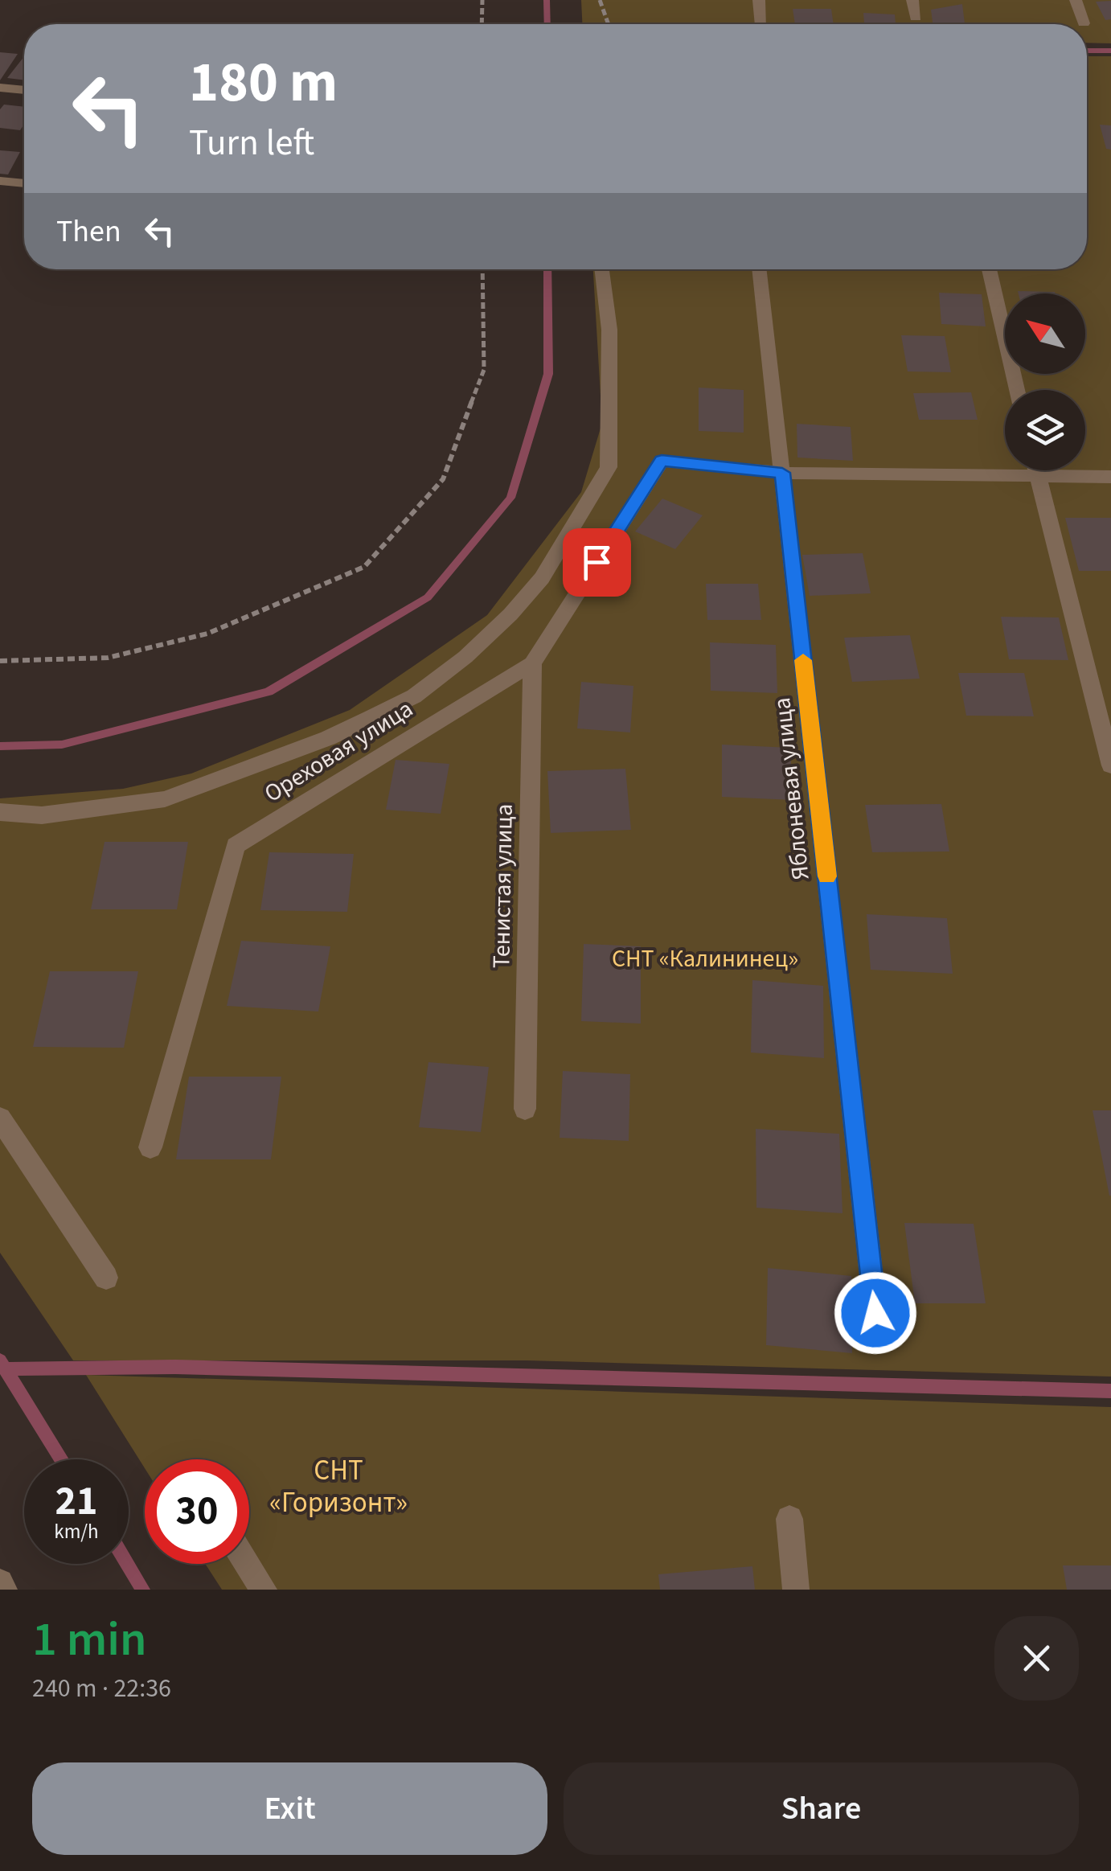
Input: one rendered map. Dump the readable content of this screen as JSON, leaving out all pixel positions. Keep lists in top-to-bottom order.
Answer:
{
  "streets": {
    "street": ["Ореховая улица", "Яблоневая улица", "Тенистая улица"]
  },
  "crossings": [
    ["Ореховая улица", "Яблоневая улица"],
    ["Ореховая улица", "Тенистая улица"]
  ],
  "parks": ["СНТ «Калининец»", "СНТ «Горизонт»"],
  "north": "top left",
  "page": {
    "turn": ["180 m", "Turn left"],
    "then": "Then",
    "speed": "21 km/h",
    "limit": "30",
    "heading": ["1 min", "240 m · 22:36"],
    "buttons": ["Exit", "Share"]
  }
}
